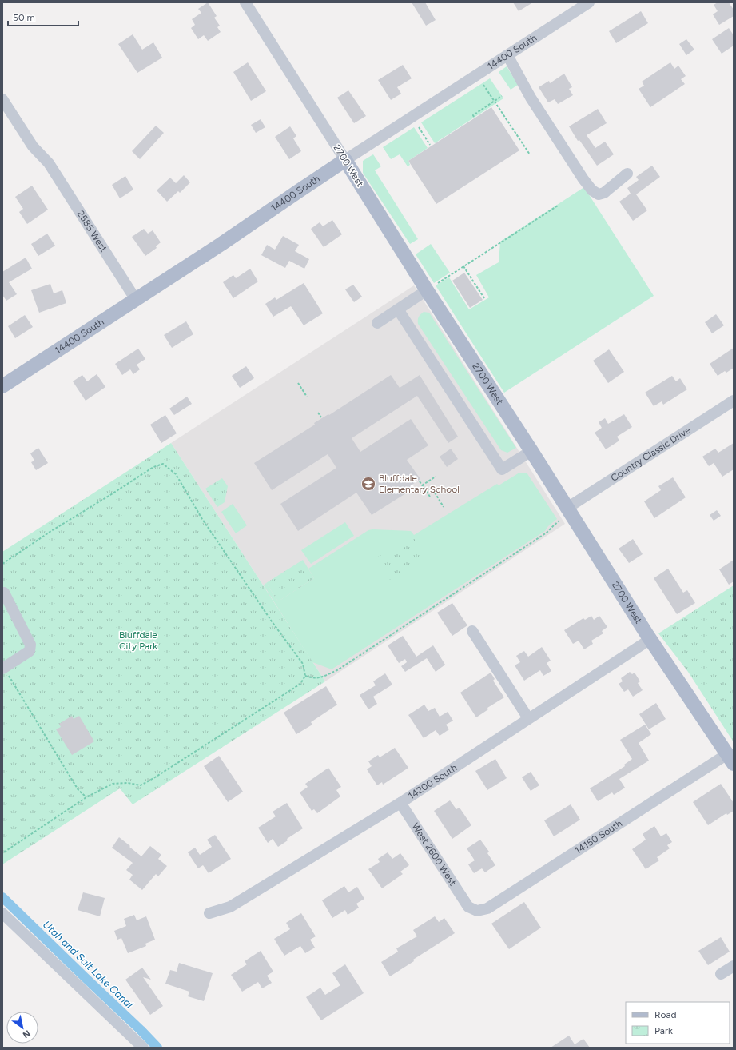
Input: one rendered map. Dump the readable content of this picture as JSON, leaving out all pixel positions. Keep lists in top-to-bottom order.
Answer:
{
  "streets": {
    "main road": ["14400 South", "2700 West"],
    "street": [
      "2585 West",
      "Country Classic Drive",
      "14200 South",
      "14150 South",
      "West 2600 West"
    ]
  },
  "crossings": [
    ["14400 South", "2700 West"],
    ["14400 South", "2585 West"],
    ["2700 West", "Country Classic Drive"],
    ["2700 West", "14200 South"],
    ["2700 West", "14150 South"],
    ["14200 South", "West 2600 West"],
    ["14150 South", "West 2600 West"]
  ],
  "water": ["Utah and Salt Lake Canal"],
  "parks": ["Bluffdale City Park"],
  "places": {
    "school or university": ["Bluffdale Elementary School"]
  },
  "legend": ["Road", "Park"],
  "scale_bar": "50 m",
  "north": "bottom right"
}
